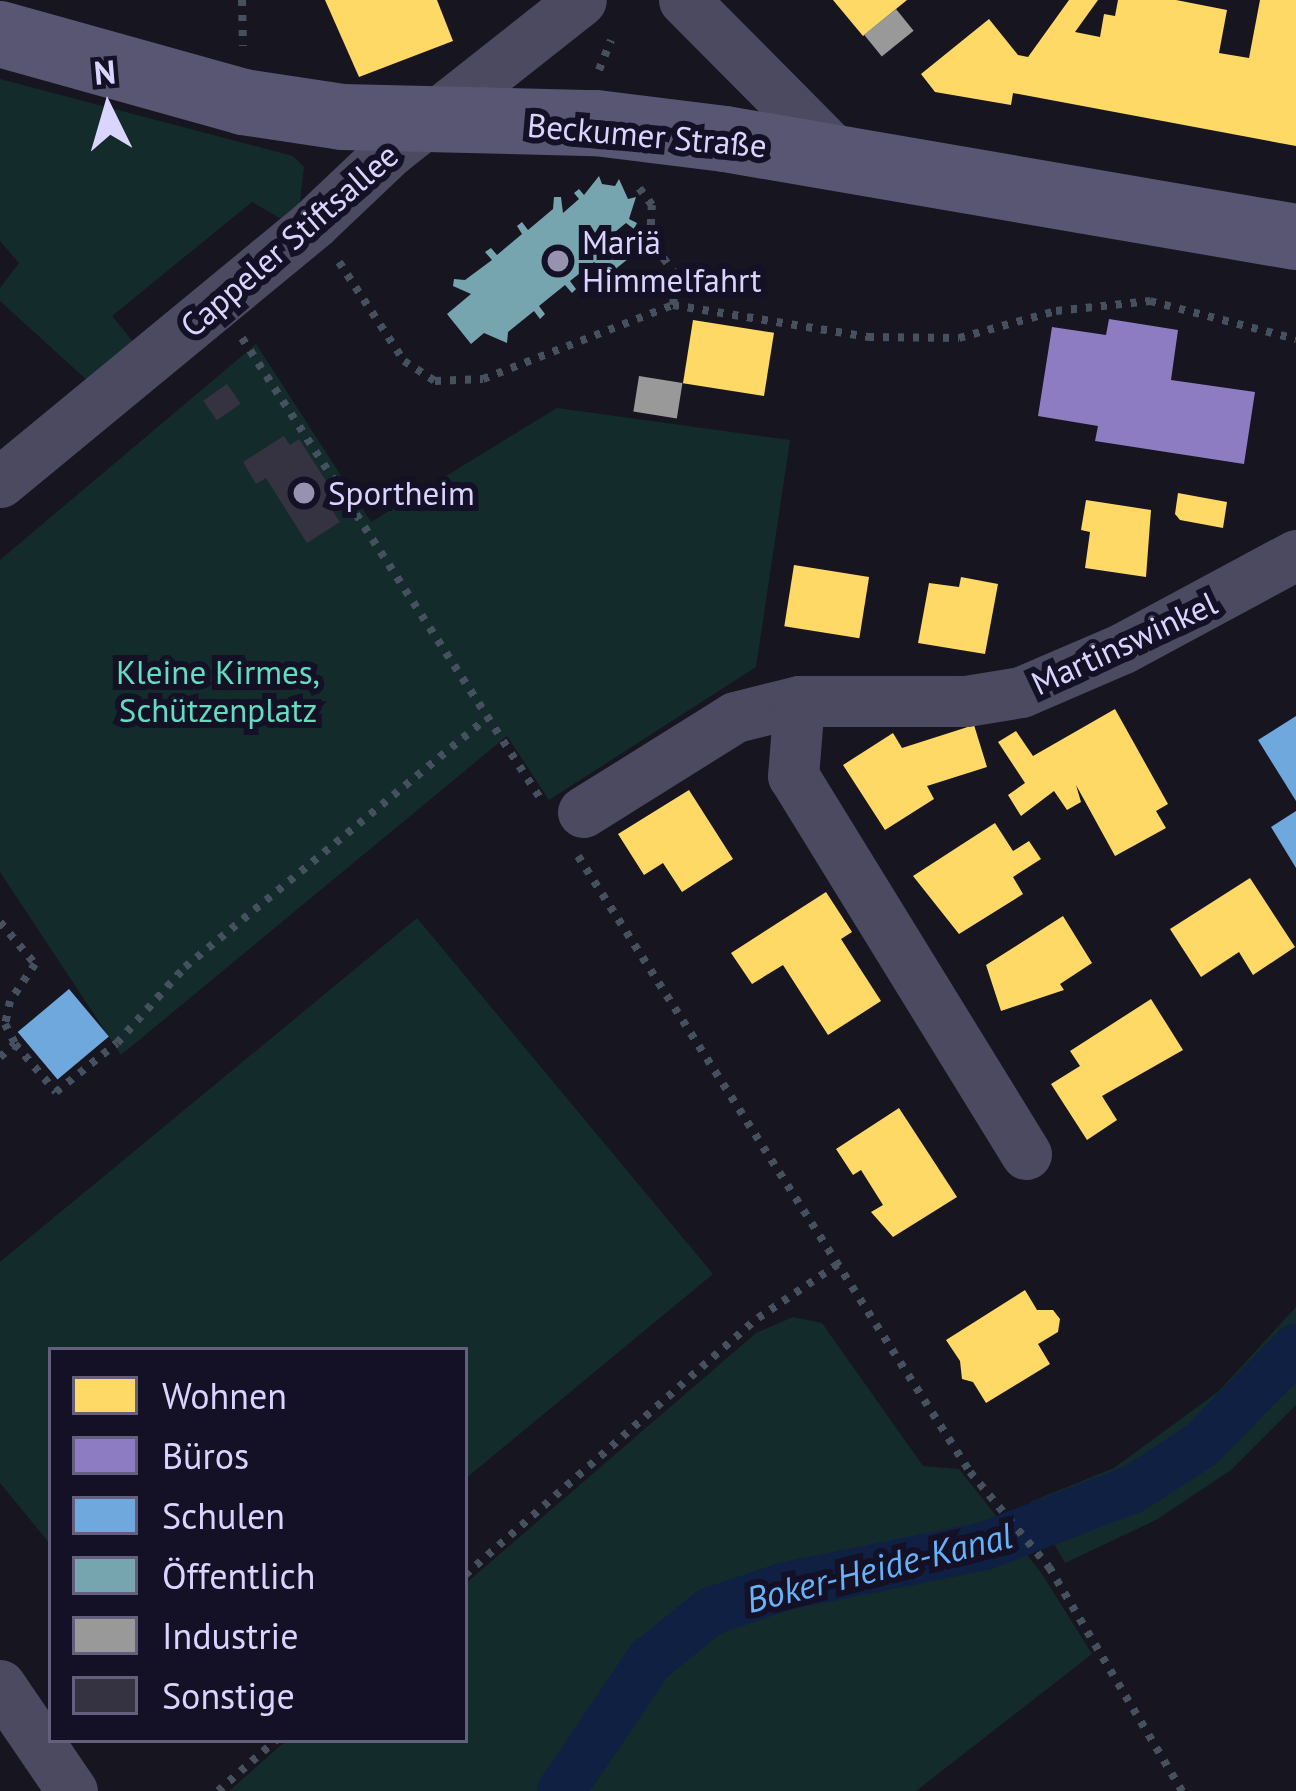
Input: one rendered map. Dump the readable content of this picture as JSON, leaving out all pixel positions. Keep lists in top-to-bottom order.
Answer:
{
  "streets": {
    "main road": ["Beckumer Straße"],
    "street": ["Cappeler Stiftsallee", "Martinswinkel"]
  },
  "crossings": [
    ["Beckumer Straße", "Cappeler Stiftsallee"]
  ],
  "water": ["Boker-Heide-Kanal"],
  "parks": ["Kleine Kirmes, Schützenplatz"],
  "places": ["Mariä Himmelfahrt", "Sportheim"],
  "legend": [
    "Wohnen",
    "Büros",
    "Schulen",
    "Öffentlich",
    "Industrie",
    "Sonstige"
  ],
  "north": "top"
}
